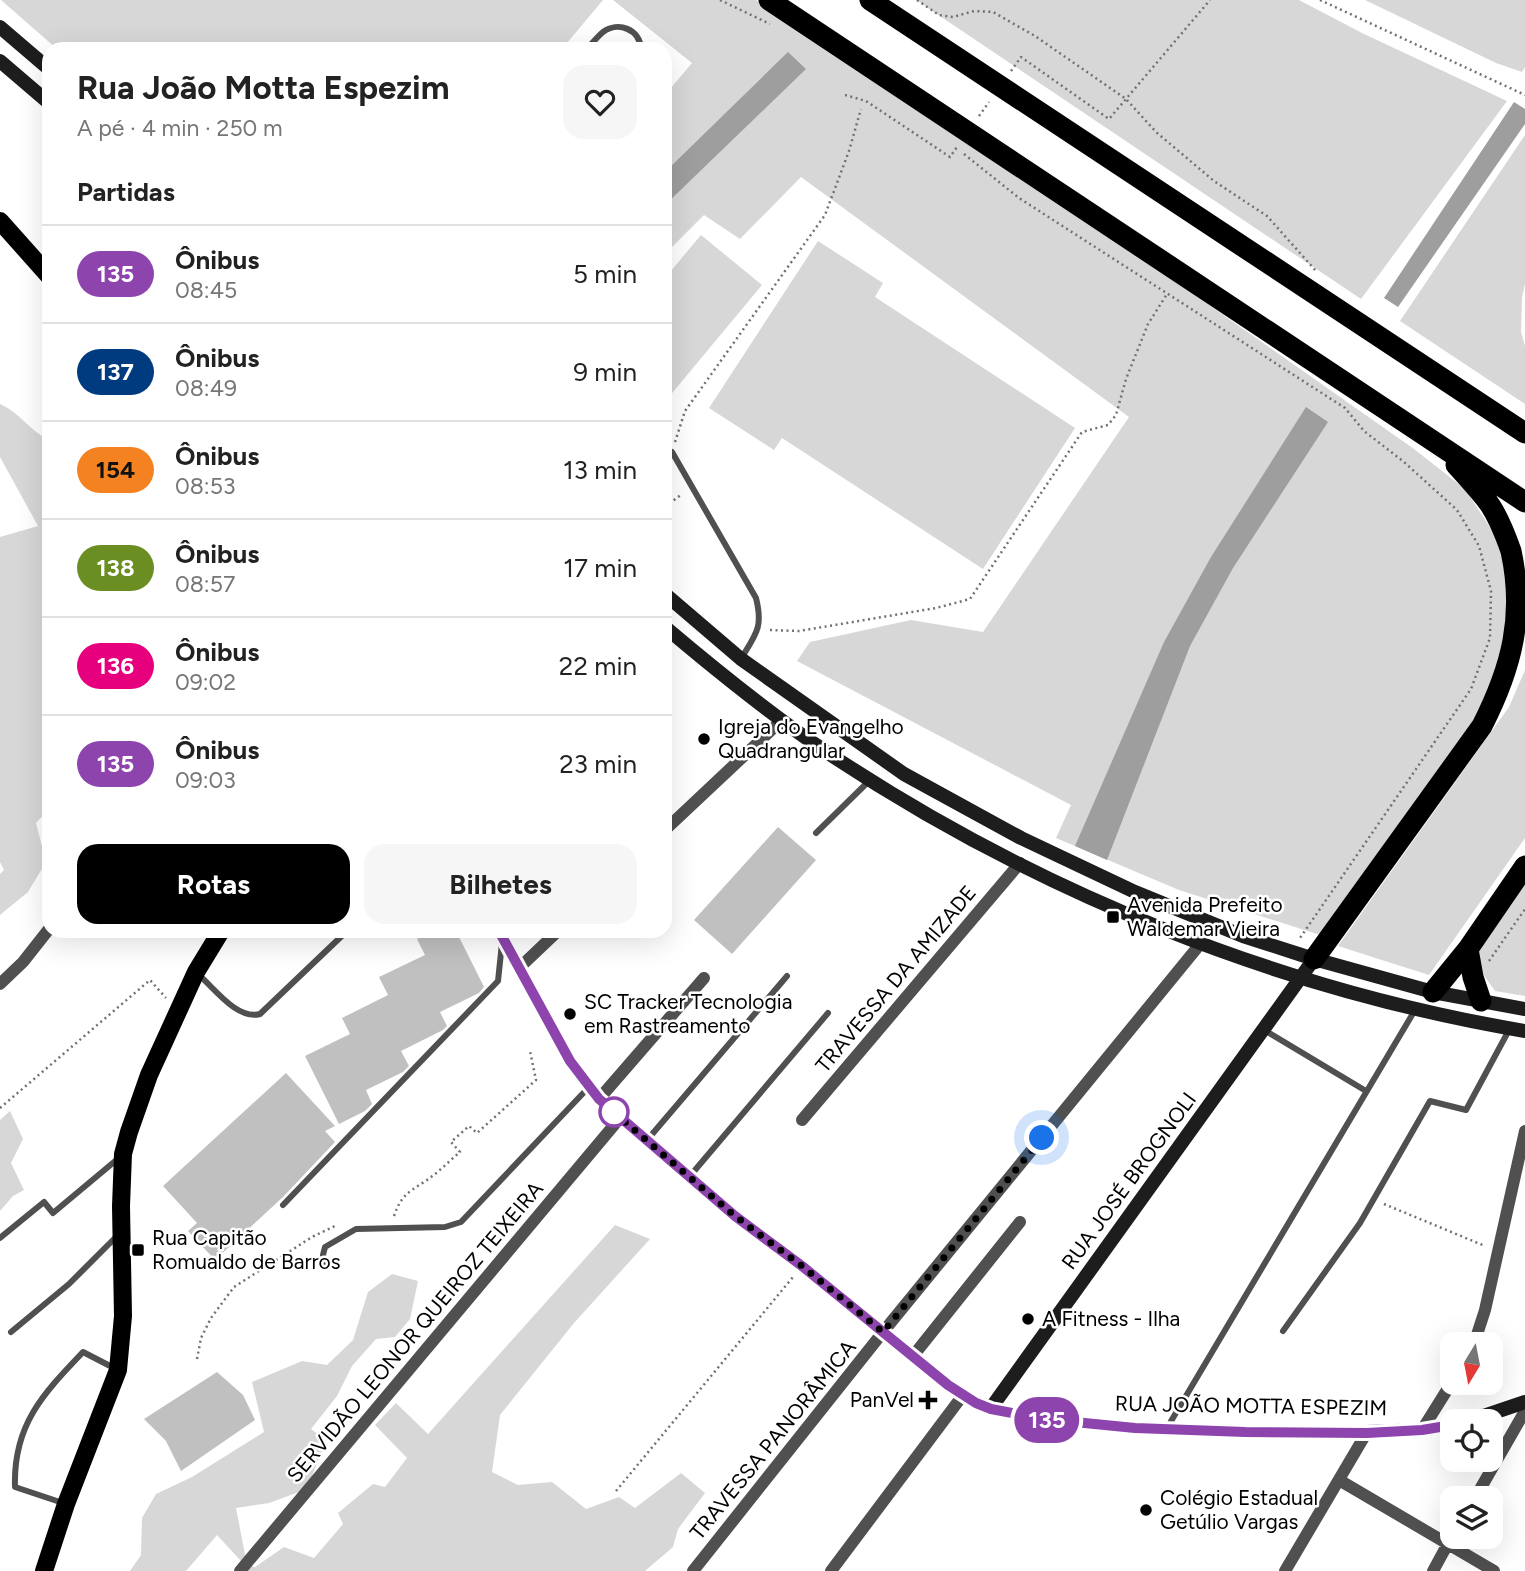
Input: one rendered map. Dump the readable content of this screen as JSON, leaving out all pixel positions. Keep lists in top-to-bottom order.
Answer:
{
  "streets": {
    "main road": ["RUA JOSÉ BROGNOLI", "RUA JOÃO MOTTA ESPEZIM"],
    "street": ["TRAVESSA DA AMIZADE", "SERVIDÃO LEONOR QUEIROZ TEIXEIRA", "TRAVESSA PANORÂMICA"]
  },
  "crossings": [
    ["RUA JOSÉ BROGNOLI", "RUA JOÃO MOTTA ESPEZIM"],
    ["SERVIDÃO LEONOR QUEIROZ TEIXEIRA", "RUA JOÃO MOTTA ESPEZIM"],
    ["RUA JOÃO MOTTA ESPEZIM", "TRAVESSA PANORÂMICA"]
  ],
  "places": {
    "other": [
      "Igreja do Evangelho Quadrangular",
      "SC Tracker Tecnologia em Rastreamento",
      "A Fitness - Ilha",
      "Colégio Estadual Getúlio Vargas"
    ],
    "transit": ["Avenida Prefeito Waldemar Vieira", "Rua Capitão Romualdo de Barros"],
    "health": ["PanVel"]
  },
  "lines": ["bus line 135"],
  "north": "bottom",
  "page": {
    "on_map": "135",
    "heading": [
      ["Rua João Motta Espezim", "A pé · 4 min · 250 m"],
      "Partidas"
    ],
    "list": [
      {
        "mark": "135",
        "name": "Ônibus",
        "note": "08:45",
        "value": "5 min"
      },
      {
        "mark": "137",
        "name": "Ônibus",
        "note": "08:49",
        "value": "9 min"
      },
      {
        "mark": "154",
        "name": "Ônibus",
        "note": "08:53",
        "value": "13 min"
      },
      {
        "mark": "138",
        "name": "Ônibus",
        "note": "08:57",
        "value": "17 min"
      },
      {
        "mark": "136",
        "name": "Ônibus",
        "note": "09:02",
        "value": "22 min"
      },
      {
        "mark": "135",
        "name": "Ônibus",
        "note": "09:03",
        "value": "23 min"
      }
    ],
    "buttons": ["Rotas", "Bilhetes"]
  }
}
